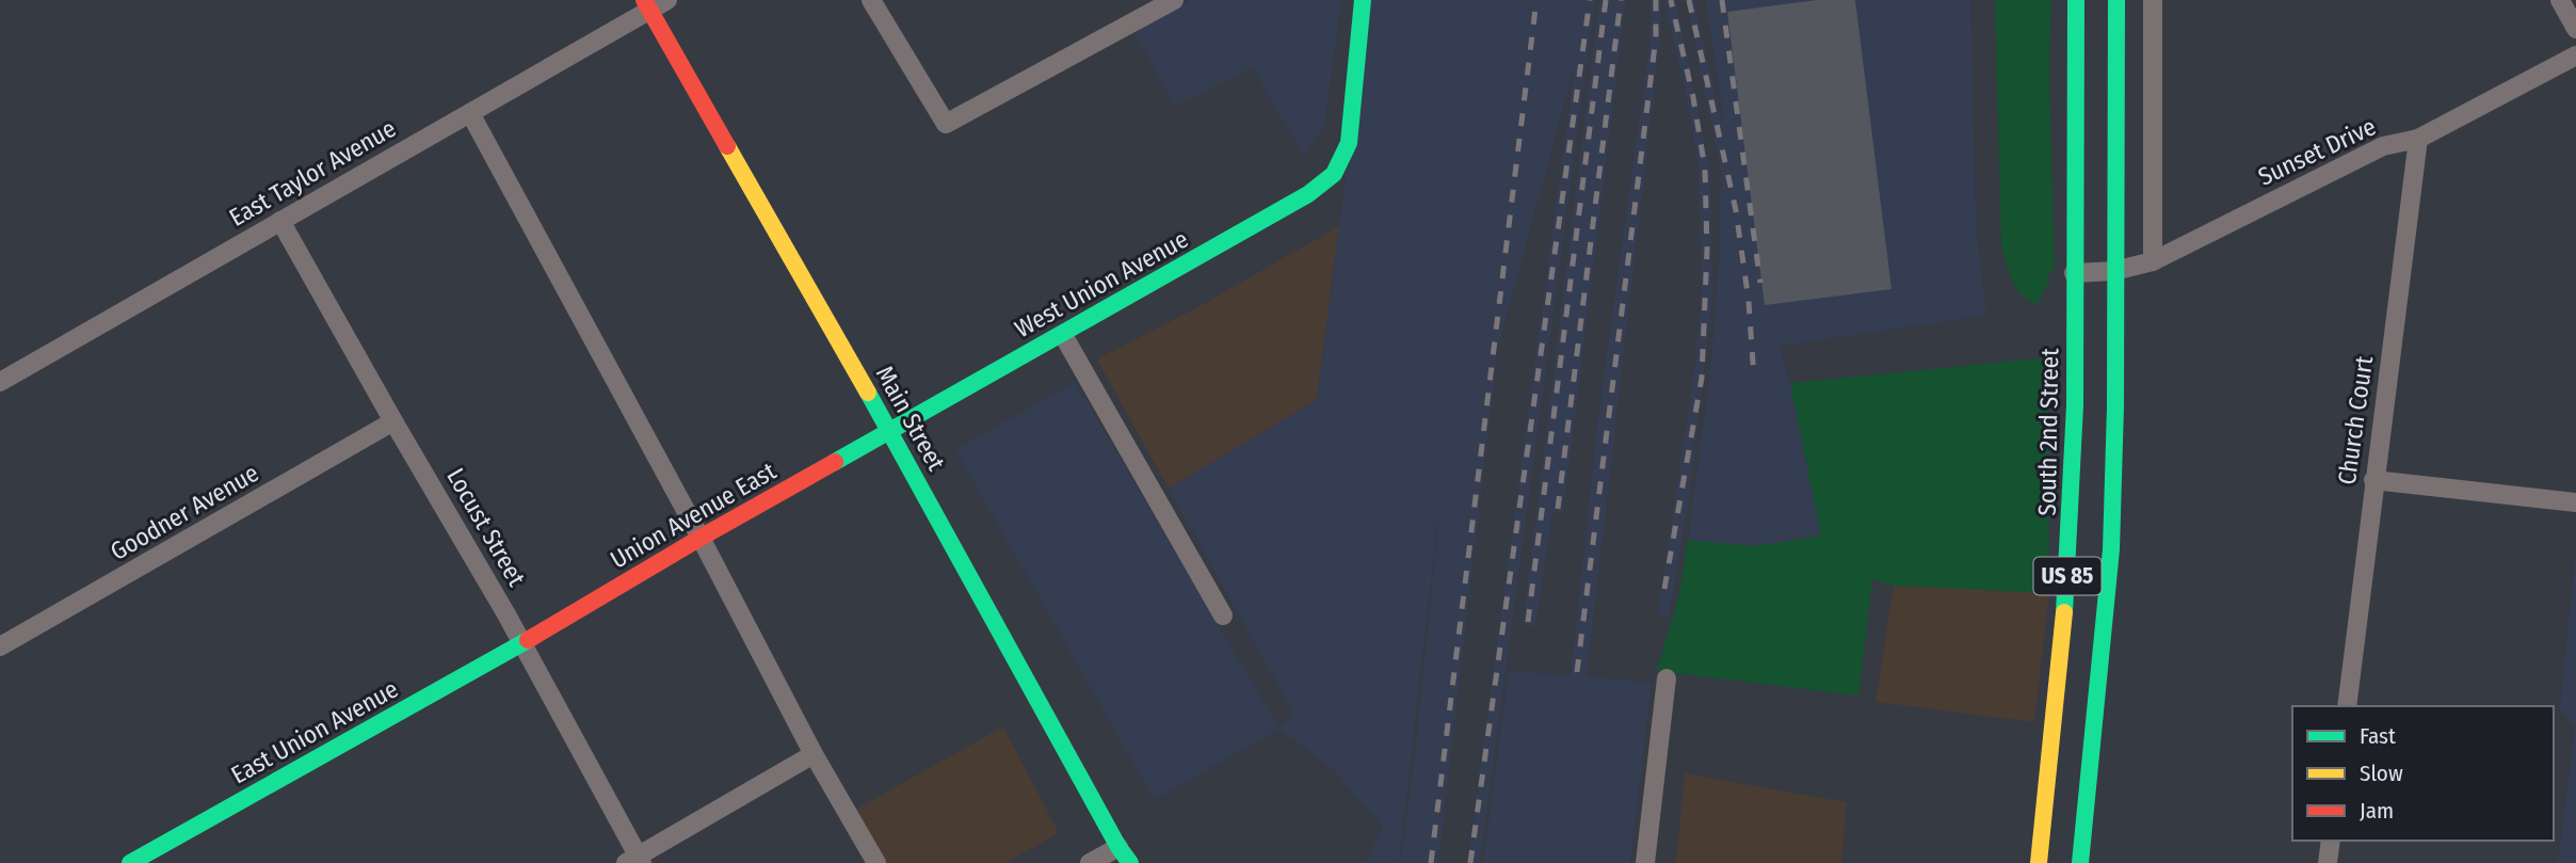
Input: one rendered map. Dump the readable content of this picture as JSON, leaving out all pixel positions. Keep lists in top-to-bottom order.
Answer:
{
  "streets": {
    "main road": [
      "West Union Avenue",
      "Main Street",
      "South 2nd Street",
      "Union Avenue East",
      "US 85",
      "East Union Avenue"
    ],
    "street": [
      "Sunset Drive",
      "East Taylor Avenue",
      "Church Court",
      "Goodner Avenue",
      "Locust Street"
    ]
  },
  "crossings": [
    ["Sunset Drive", "Church Court"],
    ["Sunset Drive", "South 2nd Street"],
    ["Sunset Drive", "US 85"],
    ["East Taylor Avenue", "Main Street"],
    ["East Taylor Avenue", "Locust Street"],
    ["West Union Avenue", "Main Street"],
    ["West Union Avenue", "Union Avenue East"],
    ["Main Street", "Union Avenue East"],
    ["Goodner Avenue", "Locust Street"],
    ["Union Avenue East", "Locust Street"],
    ["Union Avenue East", "East Union Avenue"],
    ["Locust Street", "East Union Avenue"]
  ],
  "legend": ["Fast", "Slow", "Jam"]
}
